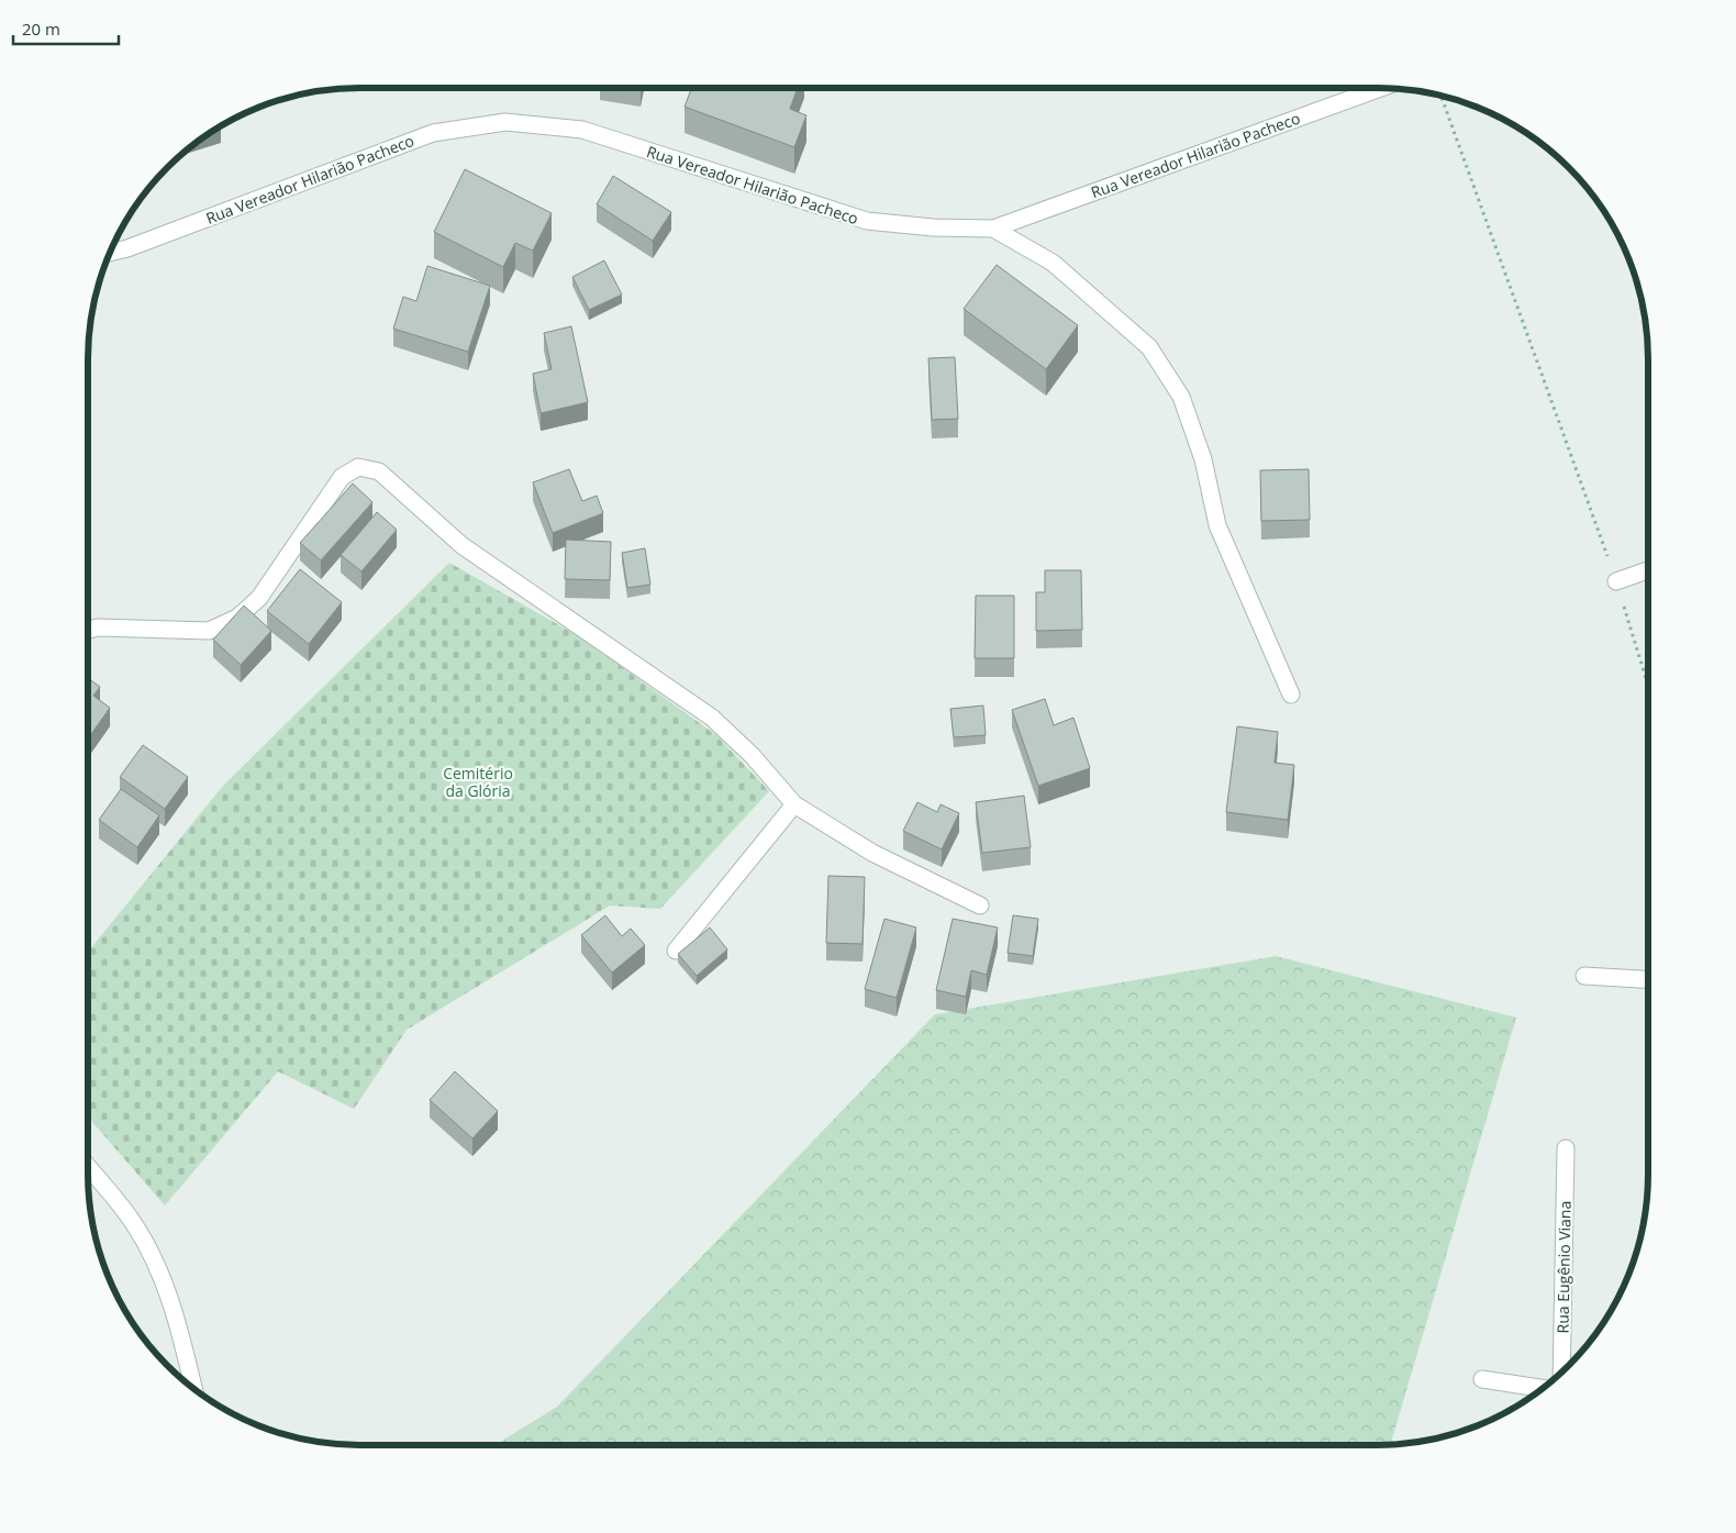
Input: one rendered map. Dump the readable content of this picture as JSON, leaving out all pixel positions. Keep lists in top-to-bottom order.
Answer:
{
  "streets": {
    "street": ["Rua Vereador Hilarião Pacheco", "Rua Eugênio Viana"]
  },
  "parks": ["Cemitério da Glória"],
  "scale_bar": "20 m"
}
